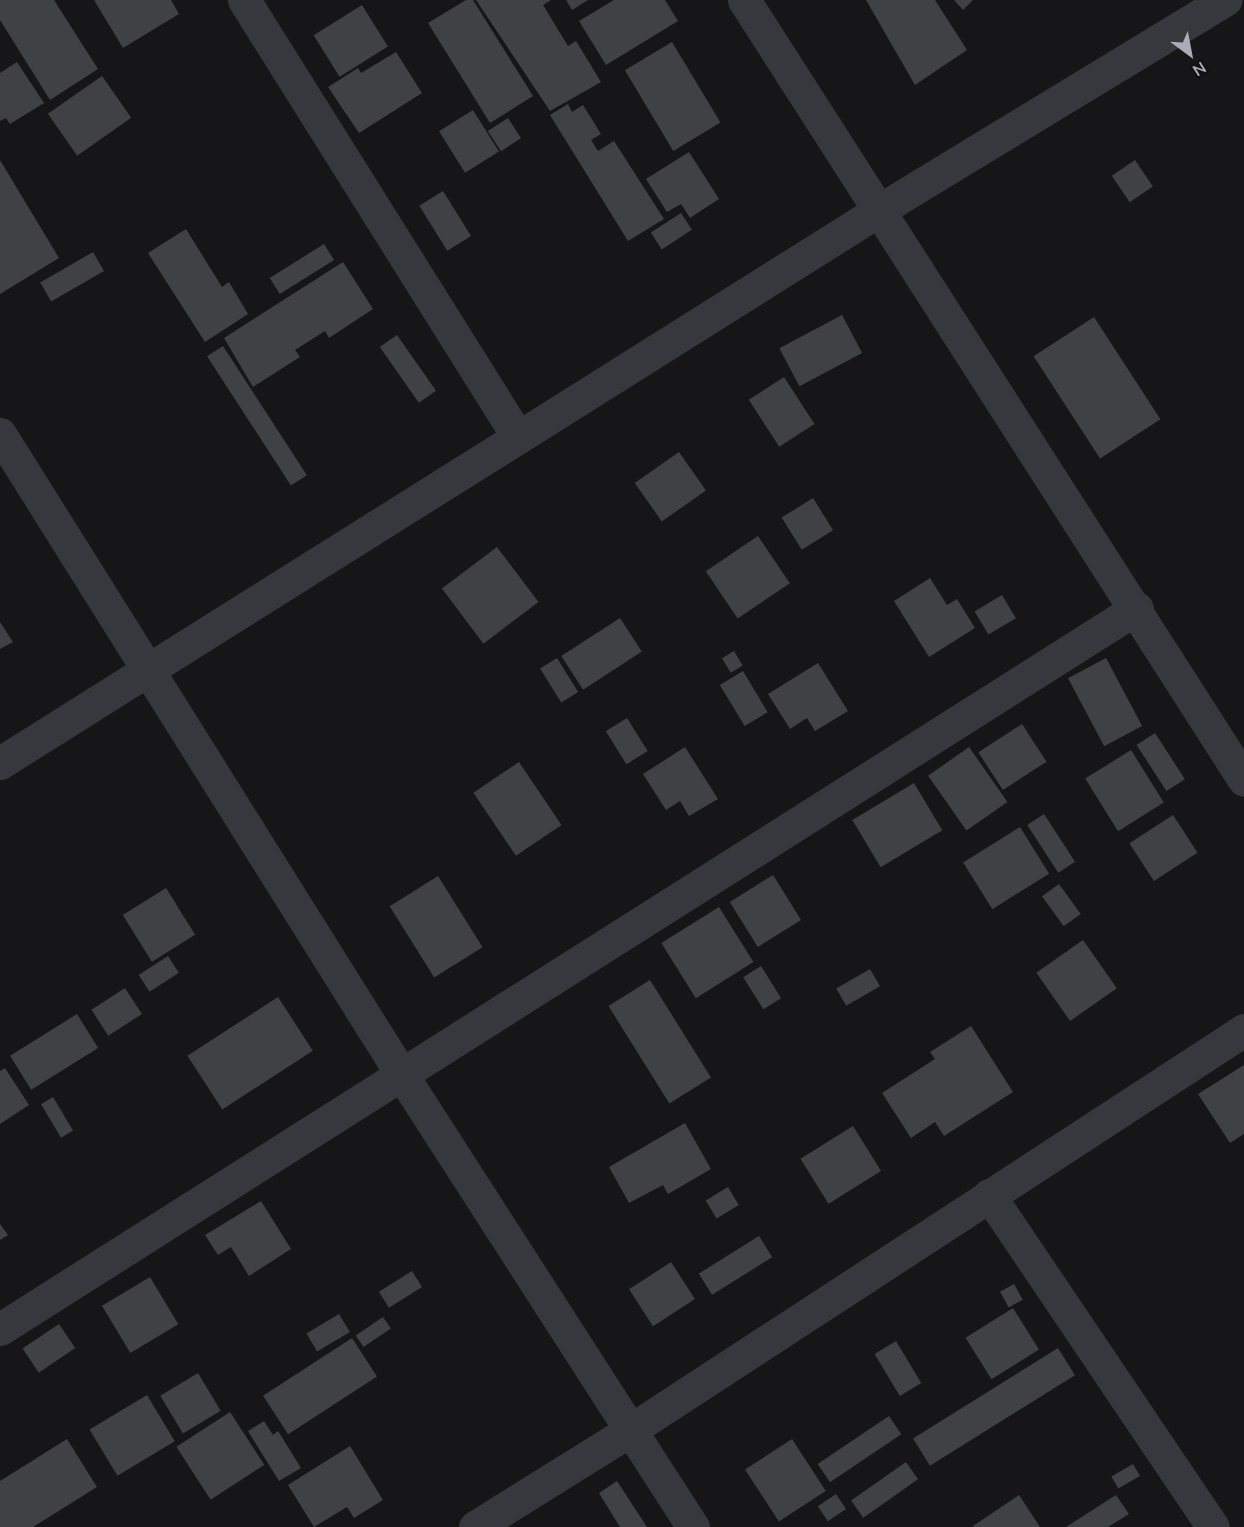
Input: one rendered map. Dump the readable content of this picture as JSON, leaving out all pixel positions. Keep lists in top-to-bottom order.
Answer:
{
  "north": "bottom right"
}
